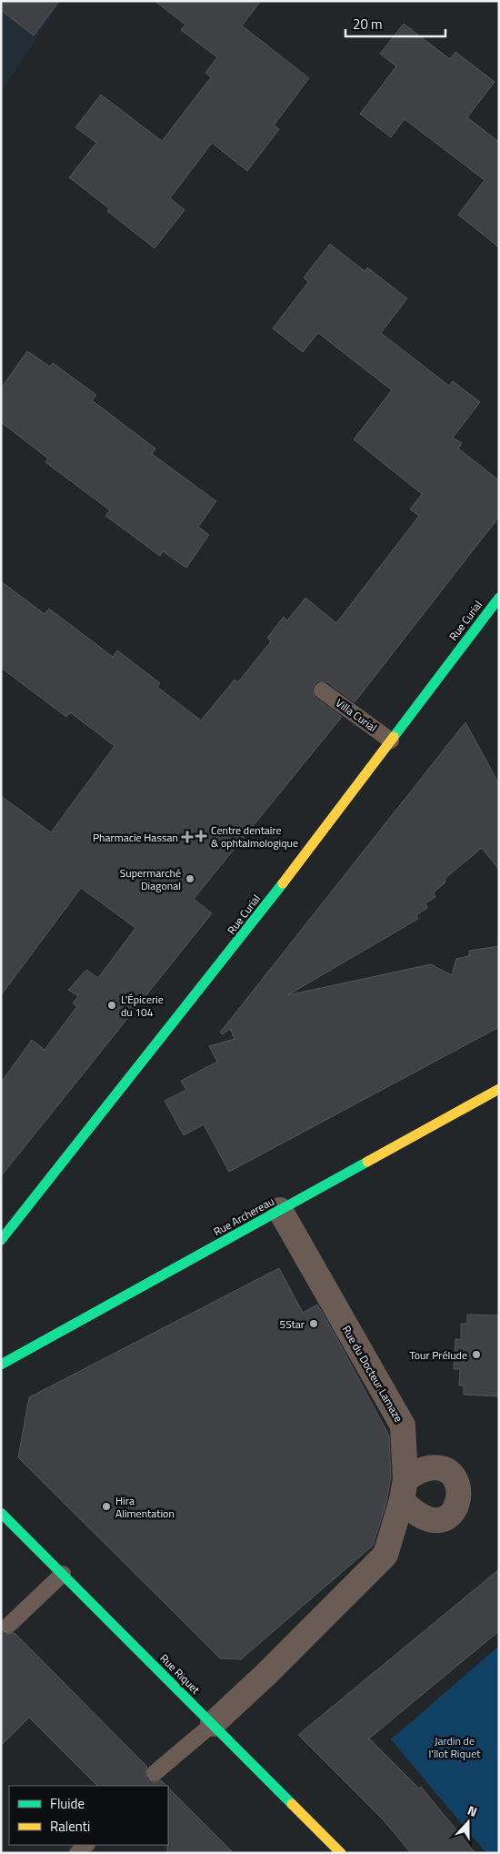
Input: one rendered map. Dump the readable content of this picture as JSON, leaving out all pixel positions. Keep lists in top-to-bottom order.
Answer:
{
  "streets": {
    "street": [
      "Rue Curial",
      "Rue Archereau",
      "Rue du Docteur Lamaze",
      "Rue Riquet"
    ],
    "lane": ["Villa Curial"]
  },
  "crossings": [
    ["Rue Curial", "Villa Curial"],
    ["Rue Archereau", "Rue du Docteur Lamaze"],
    ["Rue du Docteur Lamaze", "Rue Riquet"]
  ],
  "parks": ["Jardin de l'îlot Riquet"],
  "places": {
    "health": ["Centre dentaire & ophtalmologique", "Pharmacie Hassan"],
    "other": [
      "Supermarché Diagonal",
      "L'Épicerie du 104",
      "5Star",
      "Tour Prélude",
      "Hira Alimentation"
    ]
  },
  "legend": ["Fluide", "Ralenti"],
  "scale_bar": "20 m",
  "north": "top"
}
